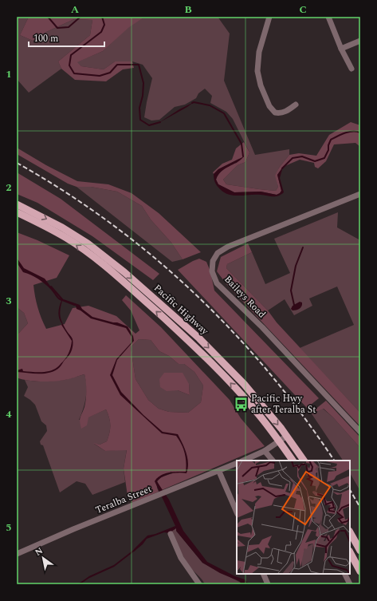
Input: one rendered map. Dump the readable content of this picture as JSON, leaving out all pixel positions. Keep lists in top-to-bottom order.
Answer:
{
  "streets": {
    "main road": ["Pacific Highway"],
    "street": ["Baileys Road", "Teralba Street"]
  },
  "places": {
    "bus stop": ["Pacific Hwy after Teralba St"]
  },
  "scale_bar": "100 m",
  "north": "top left",
  "grid": {
    "columns": ["A", "B", "C"],
    "rows": [
      "1",
      "2",
      "3",
      "4",
      "5"
    ]
  }
}
